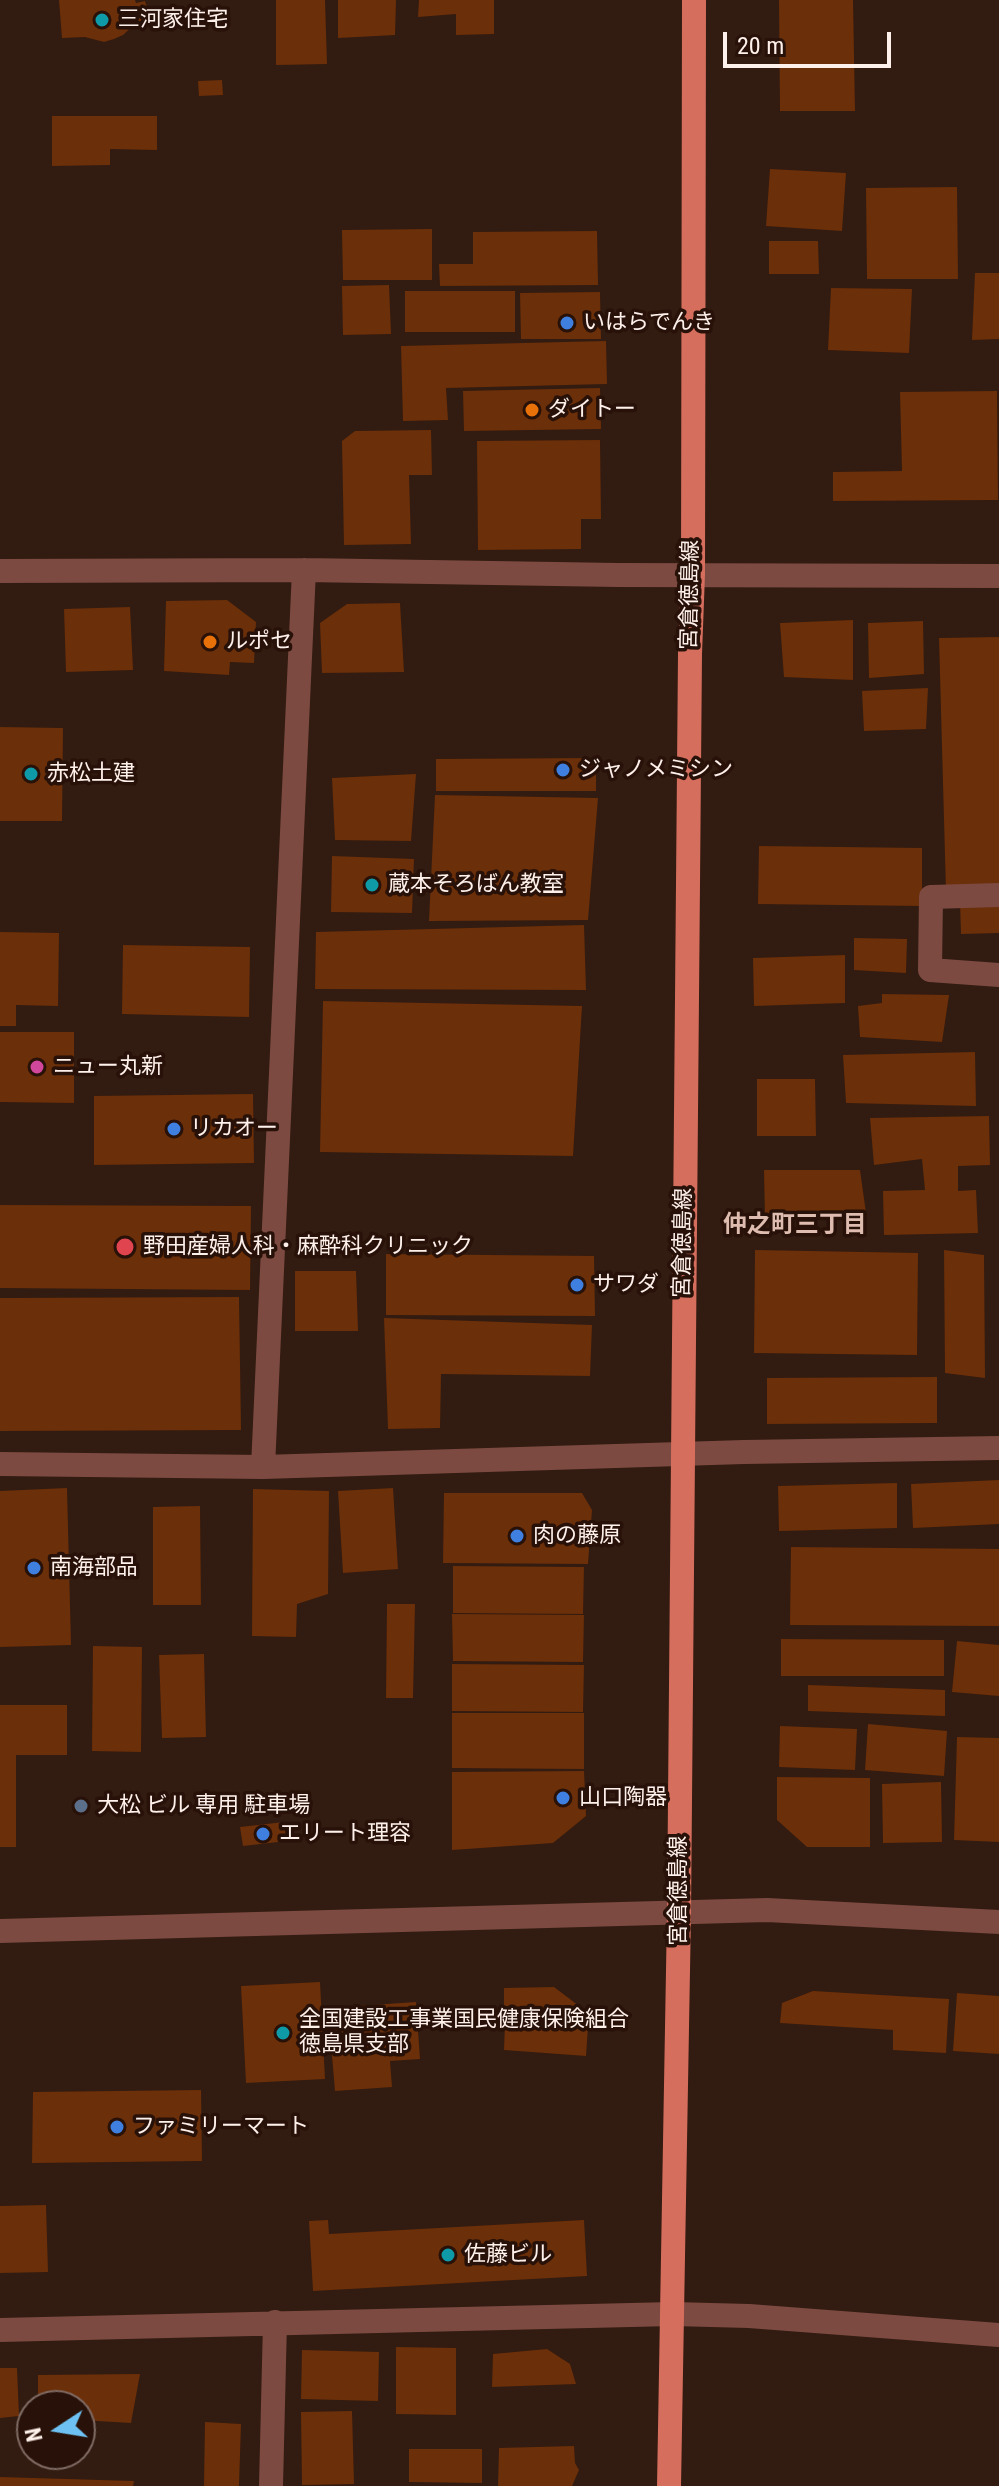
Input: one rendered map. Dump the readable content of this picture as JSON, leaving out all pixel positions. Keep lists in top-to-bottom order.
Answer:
{
  "streets": {
    "main road": ["宮倉徳島線"]
  },
  "districts": ["仲之町三丁目"],
  "places": [
    "三河家住宅",
    "いはらでんき",
    "ダイトー",
    "ルポセ",
    "ジャノメミシン",
    "赤松土建",
    "蔵本そろばん教室",
    "ニュー丸新",
    "リカオー",
    "野田産婦人科・麻酔科クリニック",
    "サワダ",
    "肉の藤原",
    "南海部品",
    "山口陶器",
    "大松 ビル 専用 駐車場",
    "エリート理容",
    "全国建設工事業国民健康保険組合 徳島県支部",
    "ファミリーマート",
    "佐藤ビル"
  ],
  "scale_bar": "20 m",
  "north": "left"
}
